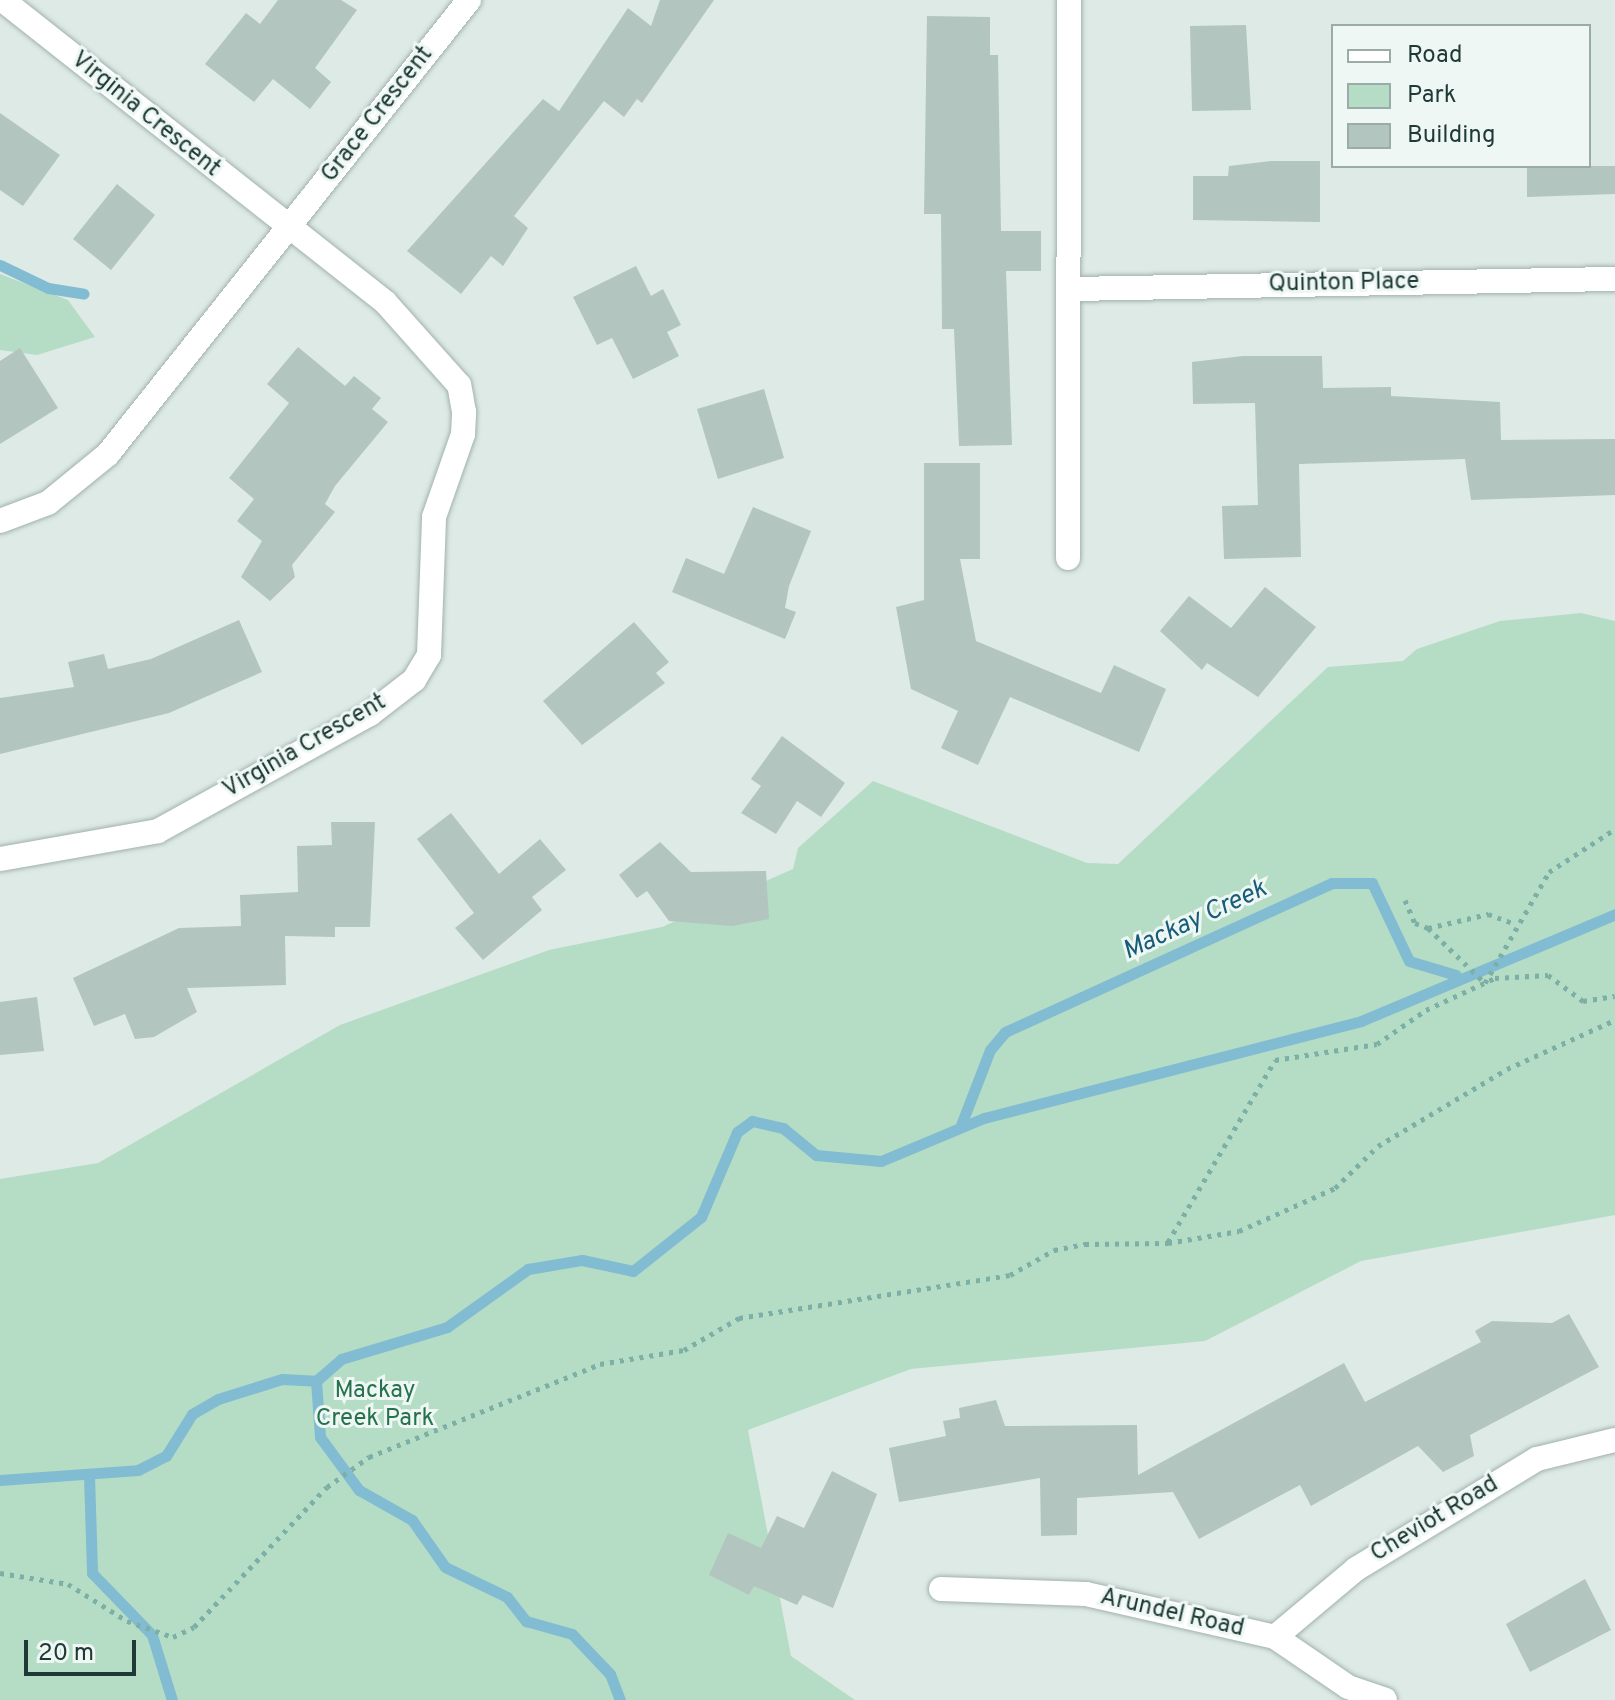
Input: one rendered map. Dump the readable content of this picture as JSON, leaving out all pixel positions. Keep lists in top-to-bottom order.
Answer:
{
  "streets": {
    "street": [
      "Virginia Crescent",
      "Grace Crescent",
      "Quinton Place",
      "Cheviot Road",
      "Arundel Road"
    ]
  },
  "crossings": [
    ["Virginia Crescent", "Grace Crescent"],
    ["Cheviot Road", "Arundel Road"]
  ],
  "water": ["Mackay Creek"],
  "parks": ["Mackay Creek Park"],
  "legend": ["Road", "Park", "Building"],
  "scale_bar": "20 m"
}
